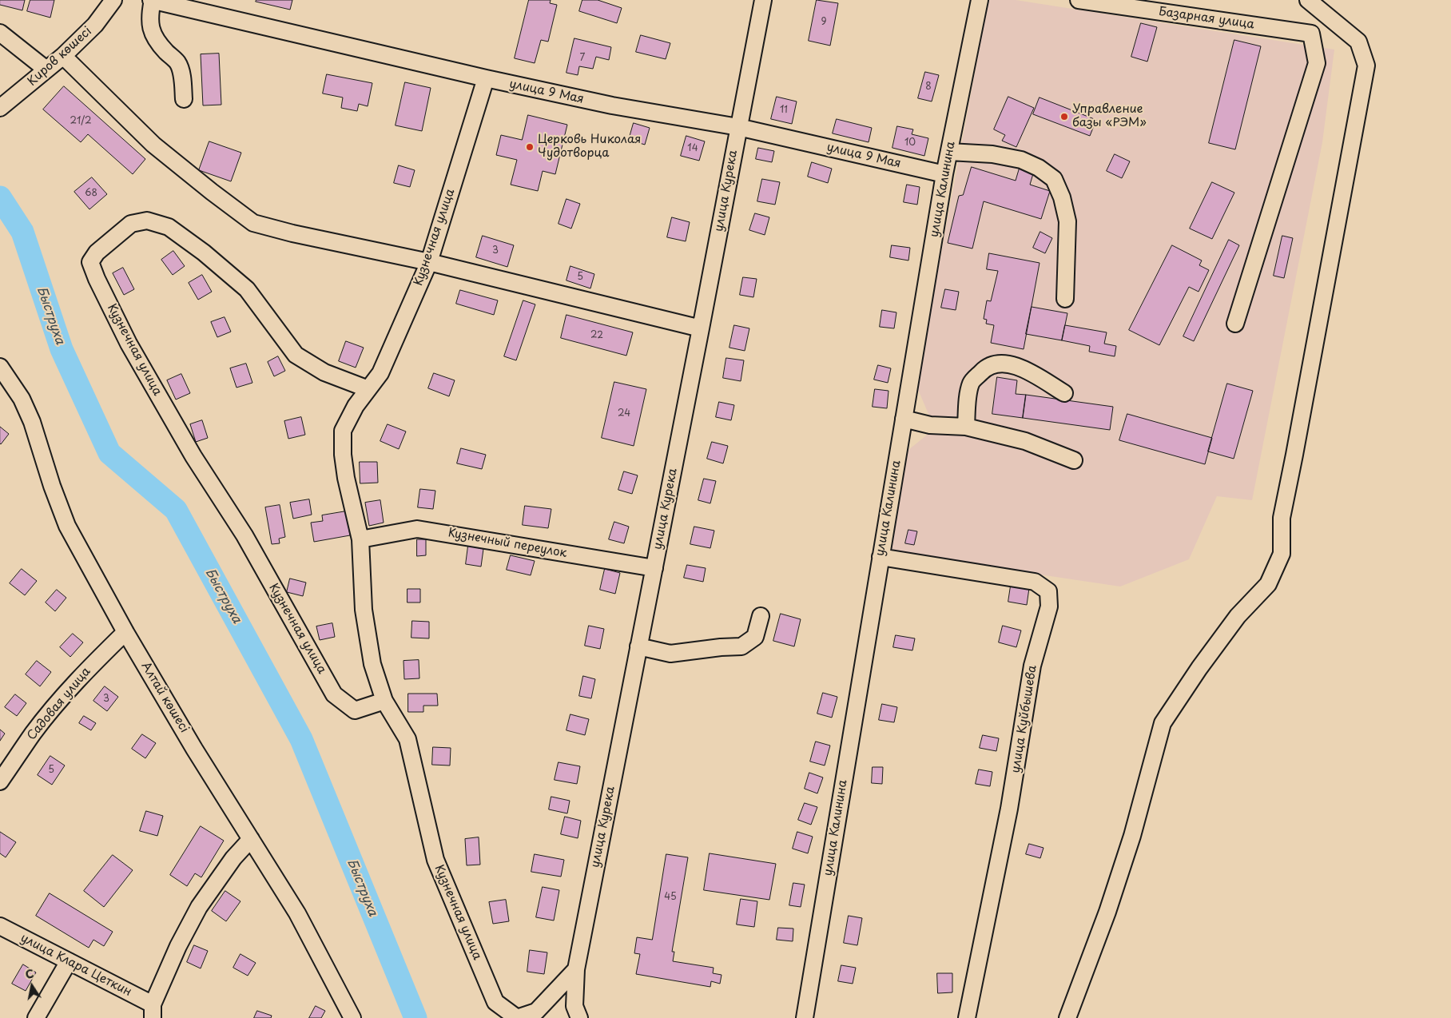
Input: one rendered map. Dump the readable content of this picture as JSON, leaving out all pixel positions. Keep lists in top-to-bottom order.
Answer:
{
  "streets": {
    "street": [
      "Базарная улица",
      "Киров көшесі",
      "улица 9 Мая",
      "улица Калинина",
      "улица Курека",
      "Кузнечная улица",
      "Кузнечный переулок",
      "Алтай көшесі",
      "Садовая улица",
      "улица Куйбышева",
      "улица Клара Цеткин"
    ]
  },
  "crossings": [
    ["улица 9 Мая", "улица Калинина"],
    ["улица 9 Мая", "улица Курека"],
    ["улица 9 Мая", "Кузнечная улица"],
    ["улица Калинина", "улица Куйбышева"],
    ["улица Курека", "Кузнечная улица"],
    ["улица Курека", "Кузнечный переулок"],
    ["Кузнечная улица", "Кузнечный переулок"],
    ["Алтай көшесі", "Садовая улица"]
  ],
  "water": ["Быструха"],
  "places": ["Управление базы «РЭМ»", "Церковь Николая Чудотворца"],
  "house_numbers": [
    "9",
    "7",
    "8",
    "11",
    "21/2",
    "10",
    "14",
    "68",
    "3",
    "5",
    "22",
    "24",
    "3",
    "5",
    "45"
  ],
  "north": "top"
}
